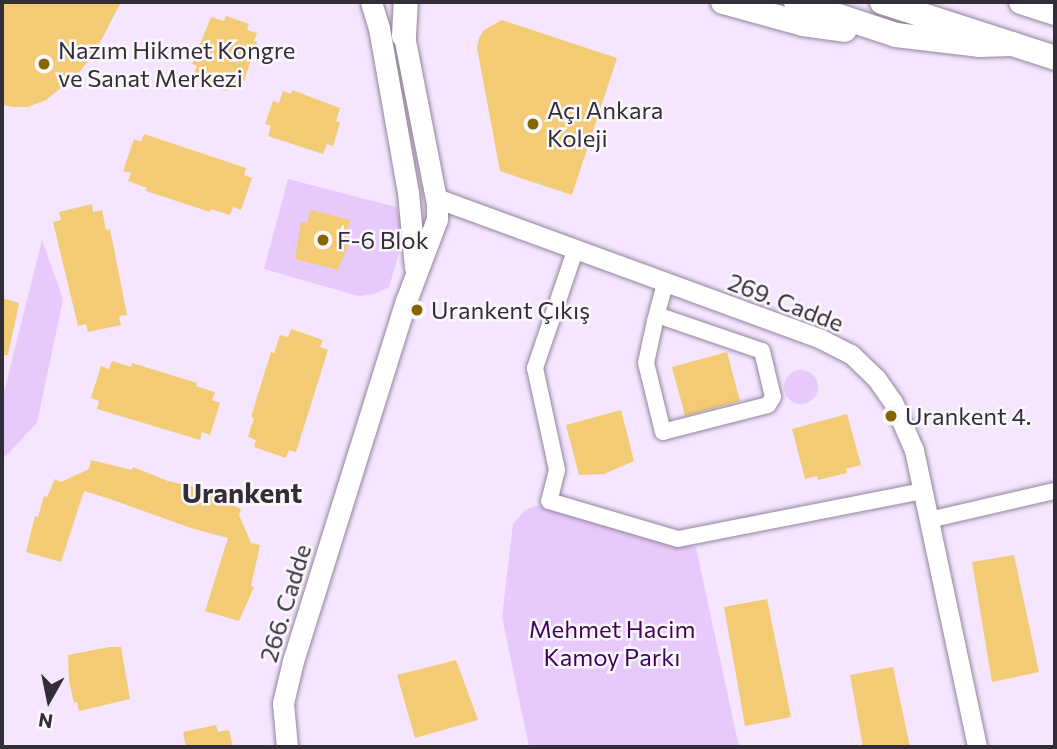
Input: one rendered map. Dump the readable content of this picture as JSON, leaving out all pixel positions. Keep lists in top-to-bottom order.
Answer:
{
  "streets": {
    "main road": ["266. Cadde"],
    "street": ["269. Cadde"]
  },
  "crossings": [
    ["269. Cadde", "266. Cadde"]
  ],
  "districts": ["Urankent"],
  "parks": ["Mehmet Hacim Kamoy Parkı"],
  "places": [
    "Nazım Hikmet Kongre ve Sanat Merkezi",
    "Açı Ankara Koleji",
    "F-6 Blok",
    "Urankent Çıkış",
    "Urankent 4."
  ],
  "north": "bottom"
}
